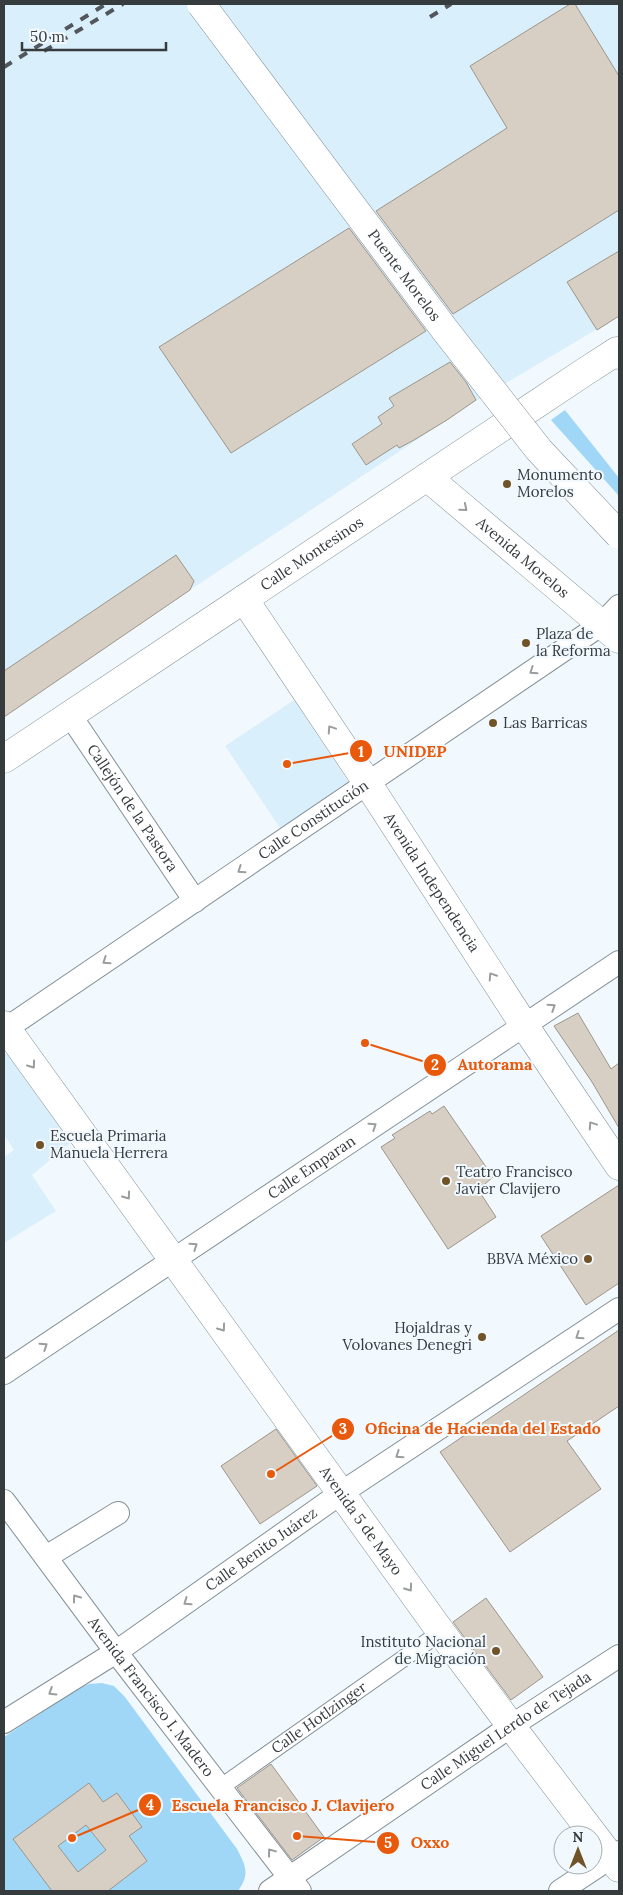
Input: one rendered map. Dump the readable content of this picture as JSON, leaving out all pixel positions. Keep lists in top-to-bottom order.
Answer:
{
  "streets": {
    "street": [
      "Puente Morelos",
      "Calle Montesinos",
      "Avenida Morelos",
      "Callejón de la Pastora",
      "Calle Constitución",
      "Avenida Independencia",
      "Calle Emparan",
      "Avenida 5 de Mayo",
      "Calle Benito Juárez",
      "Avenida Francisco I. Madero",
      "Calle Hotlzinger",
      "Calle Miguel Lerdo de Tejada"
    ]
  },
  "crossings": [
    ["Calle Montesinos", "Avenida Morelos"],
    ["Calle Montesinos", "Callejón de la Pastora"],
    ["Calle Montesinos", "Avenida Independencia"],
    ["Avenida Morelos", "Calle Constitución"],
    ["Callejón de la Pastora", "Calle Constitución"],
    ["Calle Constitución", "Avenida Independencia"],
    ["Calle Constitución", "Avenida 5 de Mayo"],
    ["Avenida Independencia", "Calle Emparan"],
    ["Calle Emparan", "Avenida 5 de Mayo"],
    ["Avenida 5 de Mayo", "Calle Benito Juárez"],
    ["Avenida 5 de Mayo", "Calle Hotlzinger"],
    ["Avenida 5 de Mayo", "Calle Miguel Lerdo de Tejada"],
    ["Calle Benito Juárez", "Avenida Francisco I. Madero"],
    ["Avenida Francisco I. Madero", "Calle Hotlzinger"],
    ["Avenida Francisco I. Madero", "Calle Miguel Lerdo de Tejada"]
  ],
  "one_way": [
    "Avenida Morelos",
    "Calle Constitución",
    "Avenida Independencia",
    "Calle Emparan",
    "Avenida 5 de Mayo",
    "Calle Benito Juárez",
    "Avenida Francisco I. Madero"
  ],
  "places": [
    "Monumento Morelos",
    "Plaza de la Reforma",
    "Las Barricas",
    "UNIDEP",
    "Autorama",
    "Escuela Primaria Manuela Herrera",
    "Teatro Francisco Javier Clavijero",
    "BBVA México",
    "Hojaldras y Volovanes Denegri",
    "Oficina de Hacienda del Estado",
    "Instituto Nacional de Migración",
    "Oxxo",
    "Escuela Francisco J. Clavijero"
  ],
  "scale_bar": "50 m",
  "north": "top"
}
